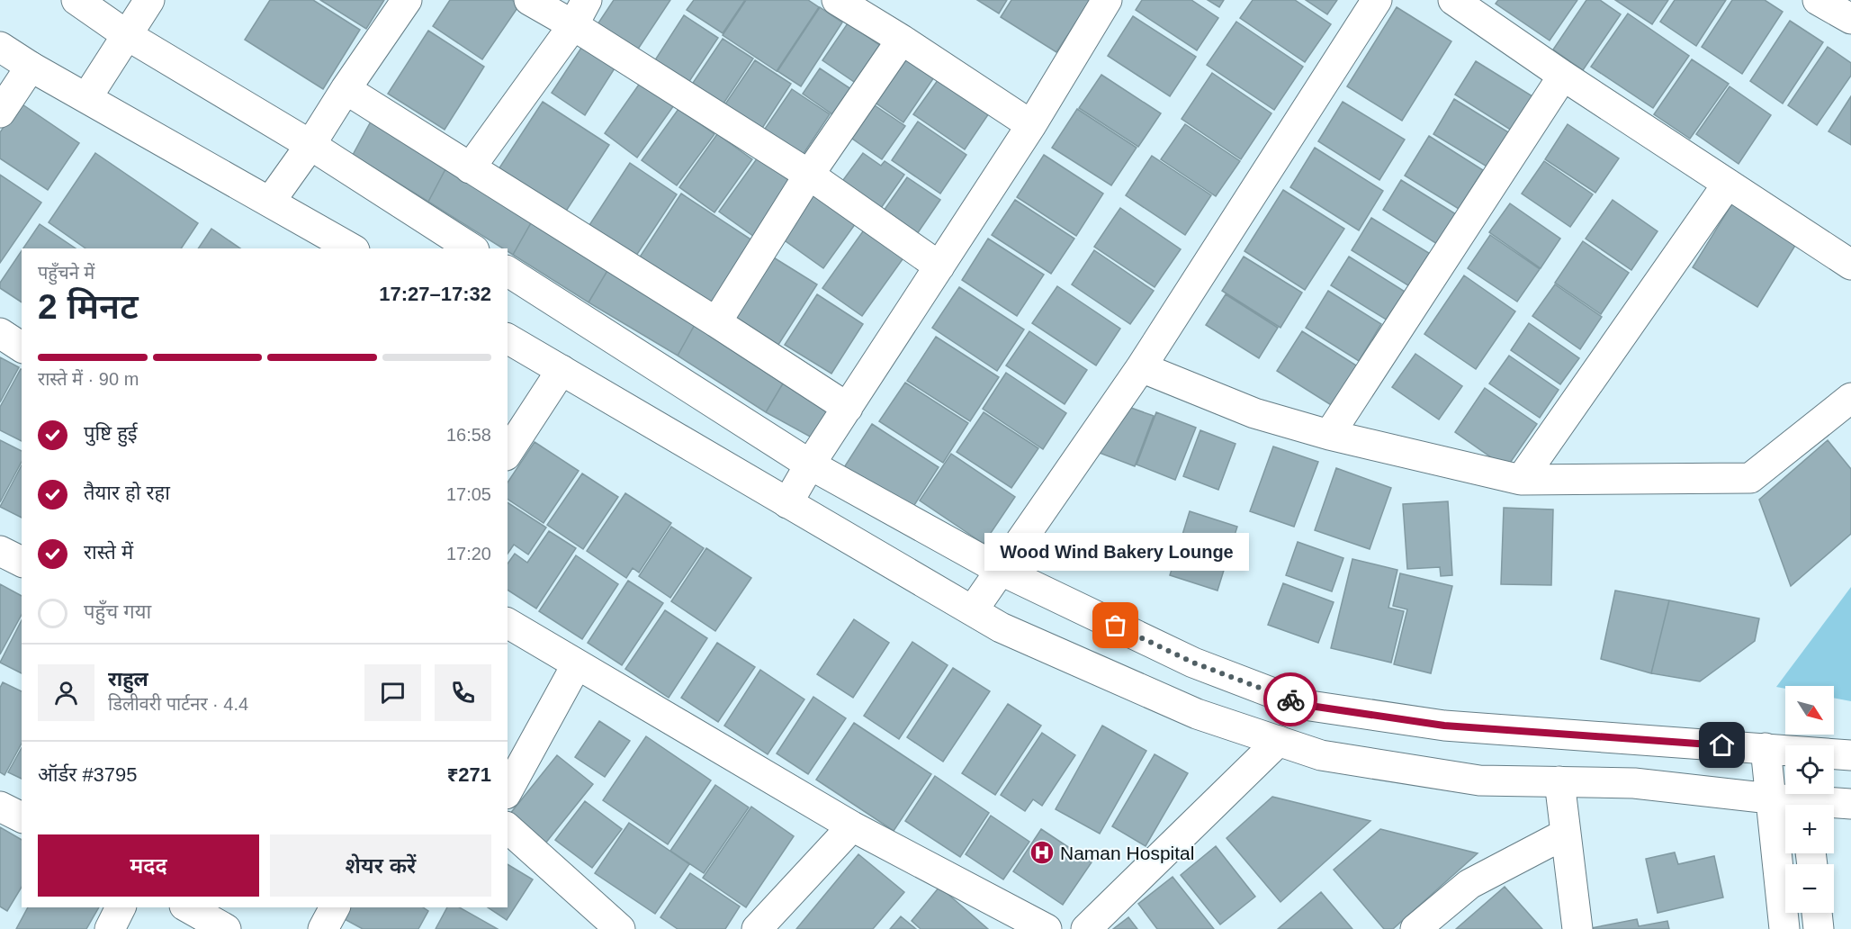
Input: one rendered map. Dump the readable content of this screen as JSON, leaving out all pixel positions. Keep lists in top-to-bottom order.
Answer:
{
  "places": {
    "other": ["Wood Wind Bakery Lounge"],
    "hospital": ["Naman Hospital"]
  },
  "north": "bottom right",
  "page": {
    "heading": ["2 मिनट", "पहुँचने में", "17:27–17:32"],
    "panel": [
      "राहुल",
      "डिलीवरी पार्टनर · 4.4",
      "ऑर्डर #3795",
      "₹271"
    ],
    "bar": "रास्ते में · 90 m",
    "list": [
      ["पुष्टि हुई", "16:58"],
      ["तैयार हो रहा", "17:05"],
      ["रास्ते में", "17:20"],
      "पहुँच गया"
    ],
    "bubble": "Wood Wind Bakery Lounge",
    "map_buttons": ["+", "−"],
    "buttons": ["मदद", "शेयर करें"]
  }
}
